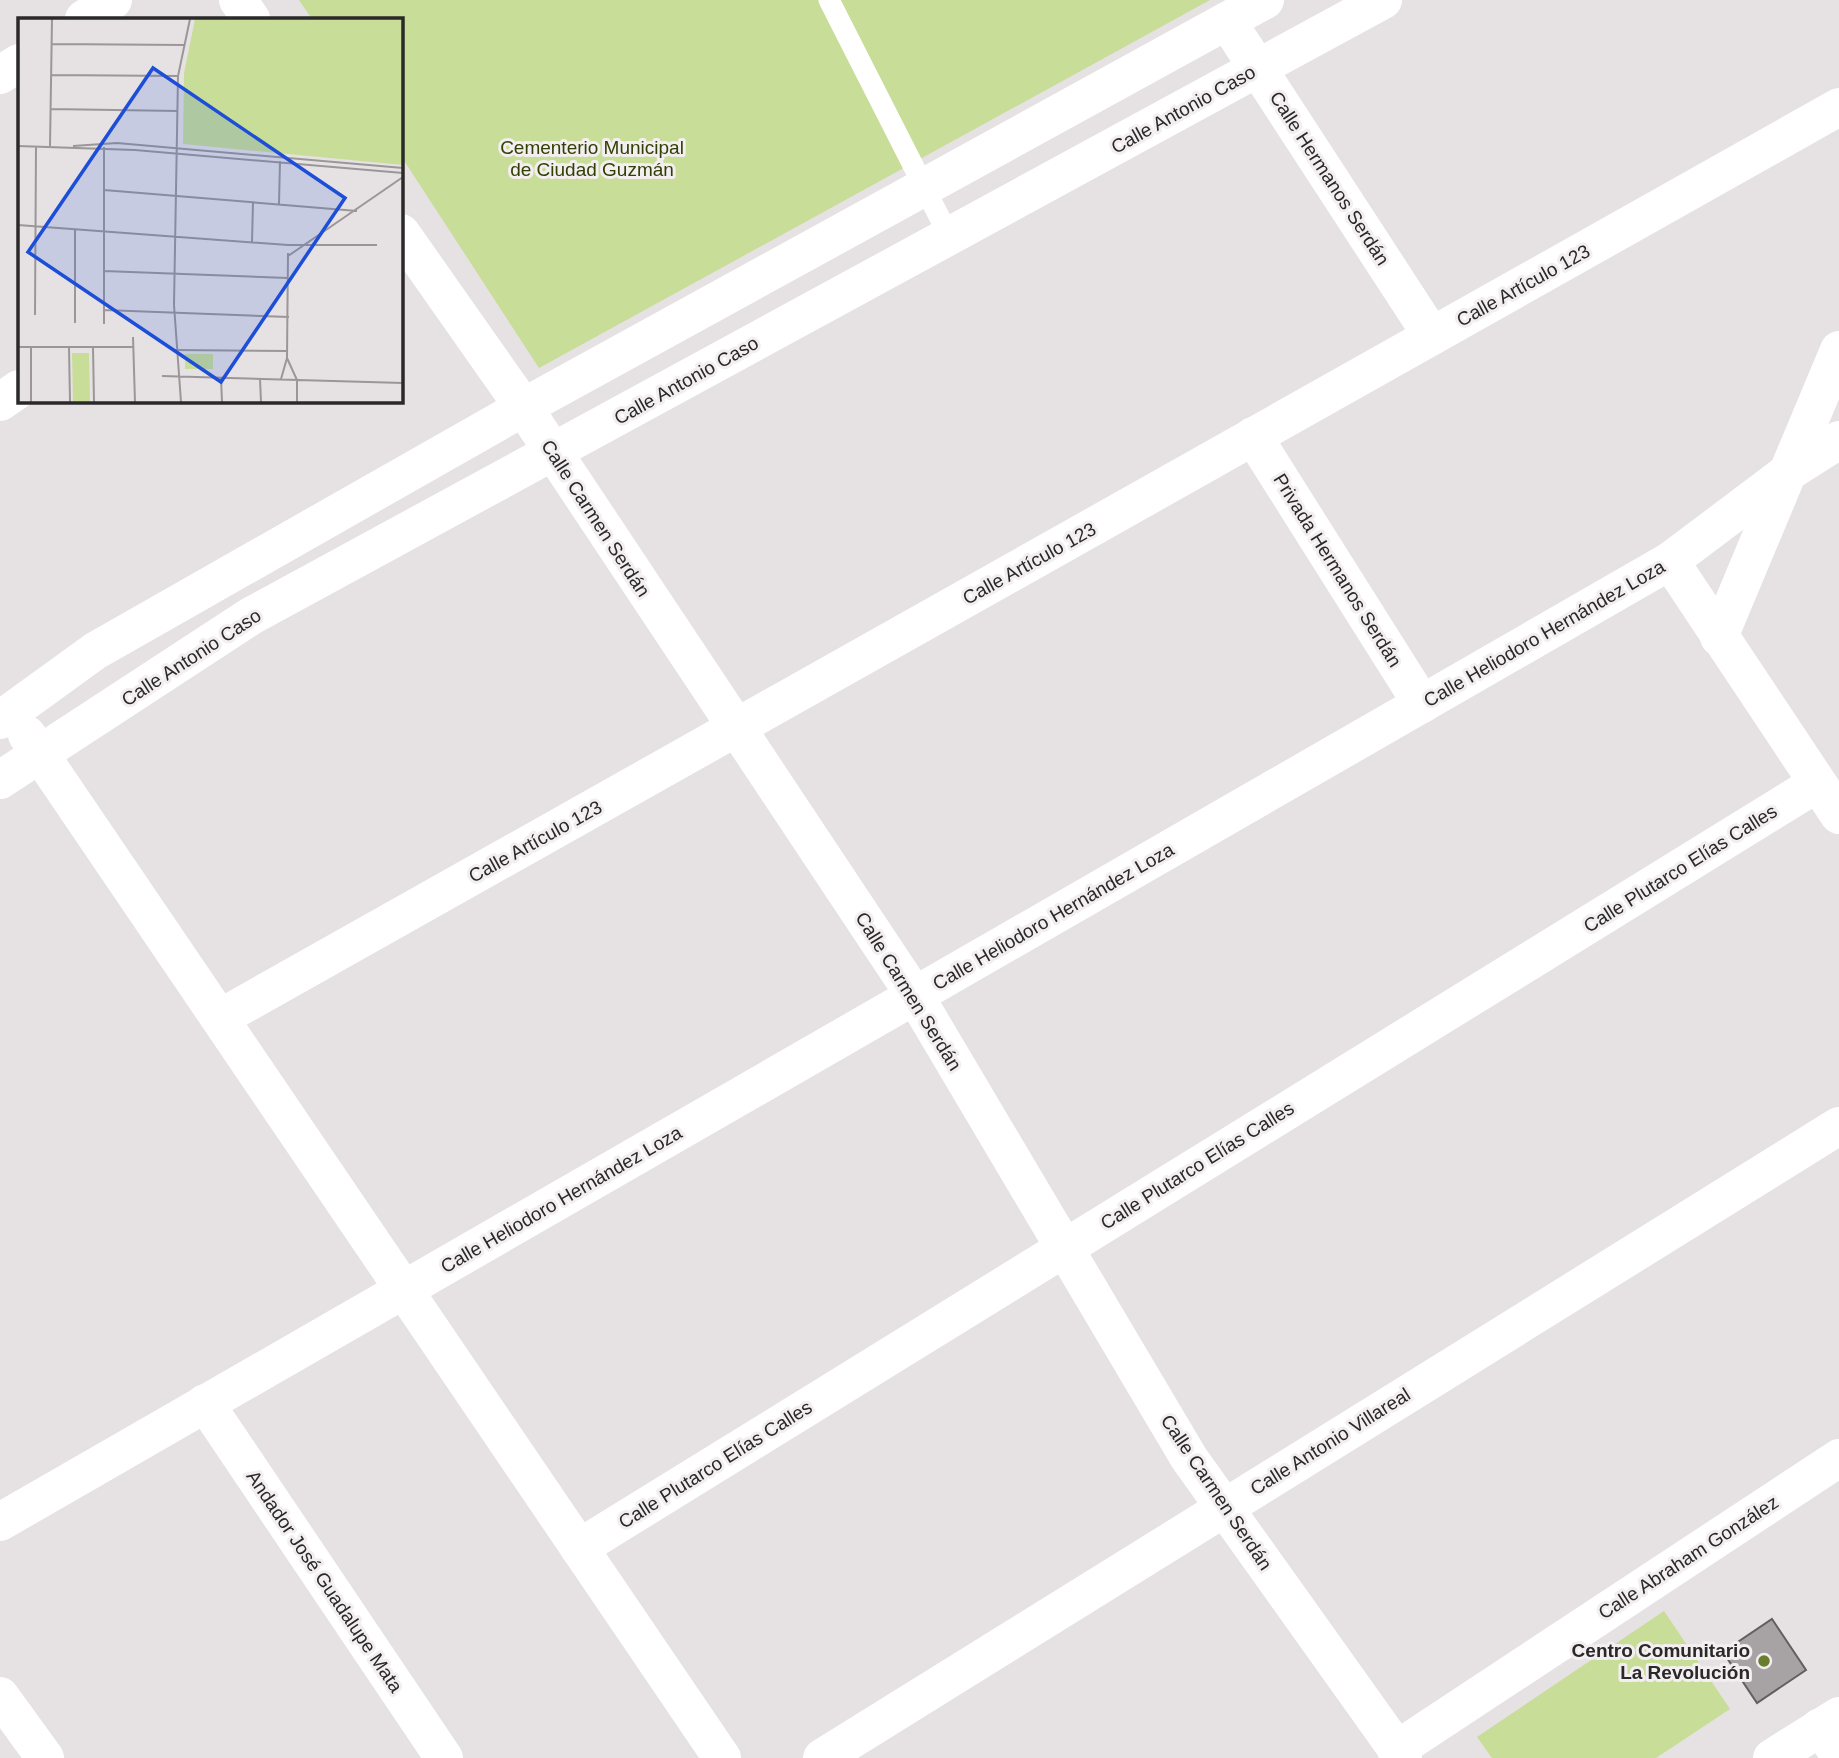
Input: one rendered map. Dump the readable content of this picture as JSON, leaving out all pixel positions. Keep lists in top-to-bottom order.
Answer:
{
  "streets": {
    "street": [
      "Calle Antonio Caso",
      "Calle Hermanos Serdán",
      "Calle Artículo 123",
      "Calle Carmen Serdán",
      "Privada Hermanos Serdán",
      "Calle Heliodoro Hernández Loza",
      "Calle Plutarco Elías Calles",
      "Calle Antonio Villareal",
      "Calle Abraham González",
      "Andador José Guadalupe Mata"
    ]
  },
  "crossings": [
    ["Calle Antonio Caso", "Calle Hermanos Serdán"],
    ["Calle Antonio Caso", "Calle Carmen Serdán"],
    ["Calle Hermanos Serdán", "Calle Artículo 123"],
    ["Calle Artículo 123", "Calle Carmen Serdán"],
    ["Calle Artículo 123", "Privada Hermanos Serdán"],
    ["Calle Carmen Serdán", "Calle Heliodoro Hernández Loza"],
    ["Calle Carmen Serdán", "Calle Plutarco Elías Calles"],
    ["Calle Carmen Serdán", "Calle Antonio Villareal"],
    ["Calle Carmen Serdán", "Calle Abraham González"],
    ["Privada Hermanos Serdán", "Calle Heliodoro Hernández Loza"],
    ["Calle Heliodoro Hernández Loza", "Andador José Guadalupe Mata"]
  ],
  "parks": ["Cementerio Municipal de Ciudad Guzmán"],
  "places": ["Centro Comunitario La Revolución"]
}
